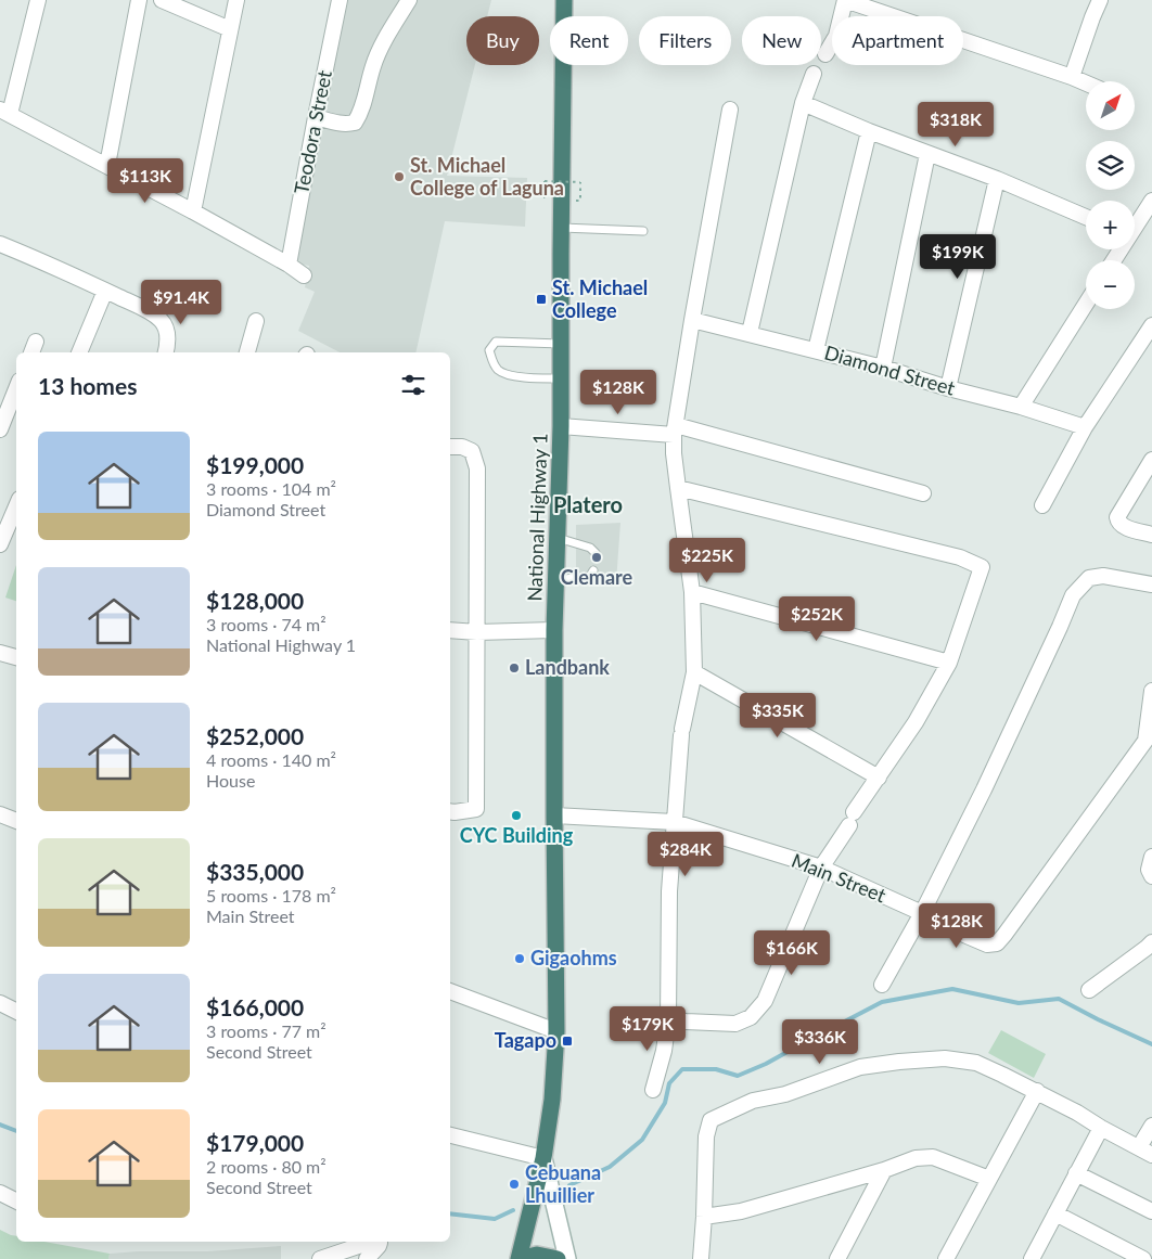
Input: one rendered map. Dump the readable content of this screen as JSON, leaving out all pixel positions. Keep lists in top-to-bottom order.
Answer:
{
  "streets": {
    "highway": ["National Highway 1"],
    "street": ["Teodora Street", "Diamond Street", "Main Street"]
  },
  "crossings": [
    ["National Highway 1", "Main Street"]
  ],
  "districts": ["Platero"],
  "places": {
    "other": [
      "St. Michael College of Laguna",
      "Clemare",
      "Landbank",
      "CYC Building",
      "Gigaohms",
      "Cebuana Lhuillier"
    ],
    "transit": ["St. Michael College", "Tagapo"]
  },
  "north": "top right",
  "page": {
    "chip": [
      "Buy",
      "Rent",
      "Filters",
      "New",
      "Apartment"
    ],
    "map_buttons": ["+", "−"],
    "price": [
      "$318K",
      "$113K",
      "$199K",
      "$91.4K",
      "$128K",
      "$225K",
      "$252K",
      "$335K",
      "$284K",
      "$128K",
      "$166K",
      "$179K",
      "$336K"
    ],
    "heading": "13 homes",
    "list": [
      {
        "name": "$199,000",
        "note": "3 rooms · 104 m² · Diamond Street"
      },
      {
        "name": "$128,000",
        "note": "3 rooms · 74 m² · National Highway 1"
      },
      {
        "name": "$252,000",
        "note": "4 rooms · 140 m² · House"
      },
      {
        "name": "$335,000",
        "note": "5 rooms · 178 m² · Main Street"
      },
      {
        "name": "$166,000",
        "note": "3 rooms · 77 m² · Second Street"
      },
      {
        "name": "$179,000",
        "note": "2 rooms · 80 m² · Second Street"
      }
    ]
  }
}
